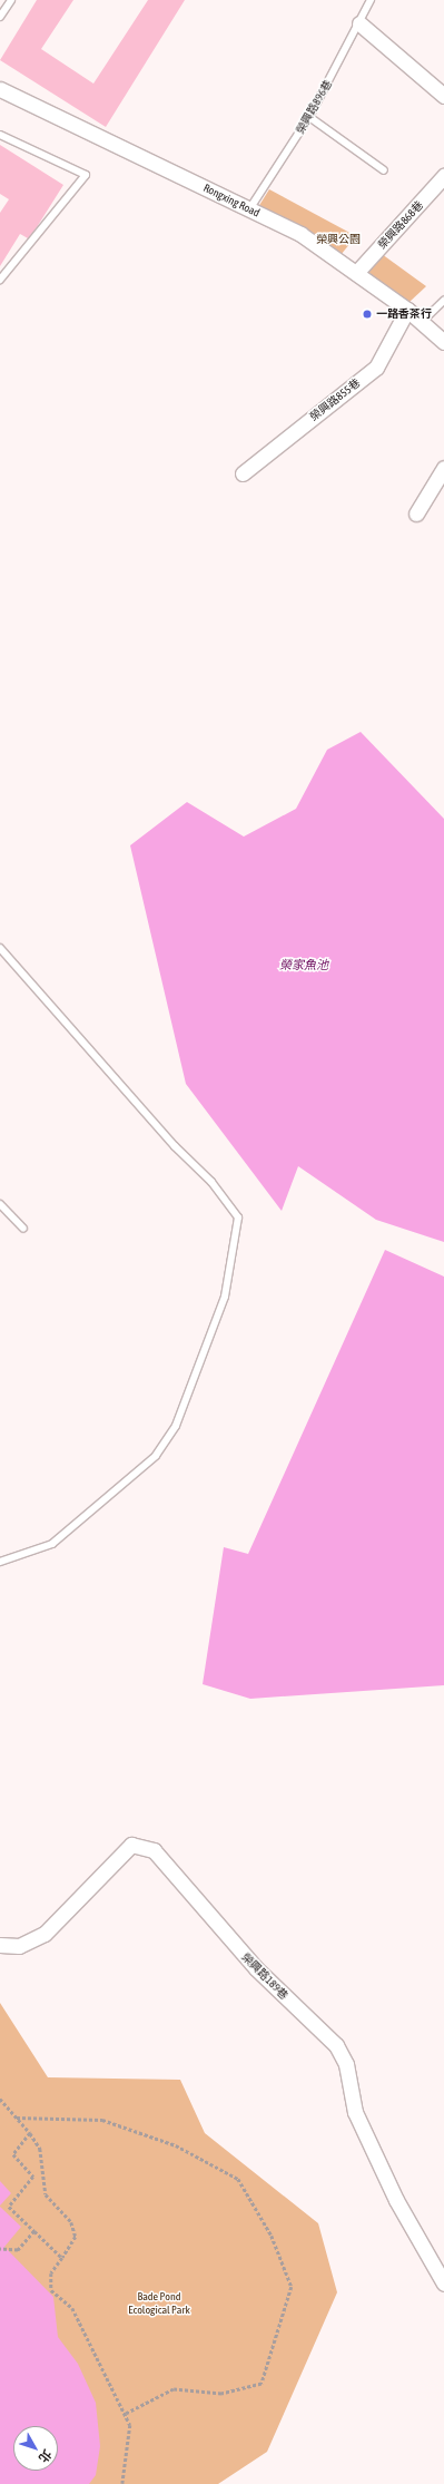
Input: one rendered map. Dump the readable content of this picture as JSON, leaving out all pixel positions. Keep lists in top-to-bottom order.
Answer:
{
  "streets": {
    "street": [
      "Rongxing Road",
      "榮興路868巷",
      "榮興路855巷",
      "榮興路189巷"
    ],
    "lane": ["榮興路896巷"]
  },
  "crossings": [
    ["榮興路896巷", "Rongxing Road"],
    ["Rongxing Road", "榮興路868巷"],
    ["Rongxing Road", "榮興路855巷"]
  ],
  "water": ["榮家魚池"],
  "parks": ["榮興公園", "Bade Pond Ecological Park"],
  "places": ["一路香茶行"],
  "north": "bottom right"
}
